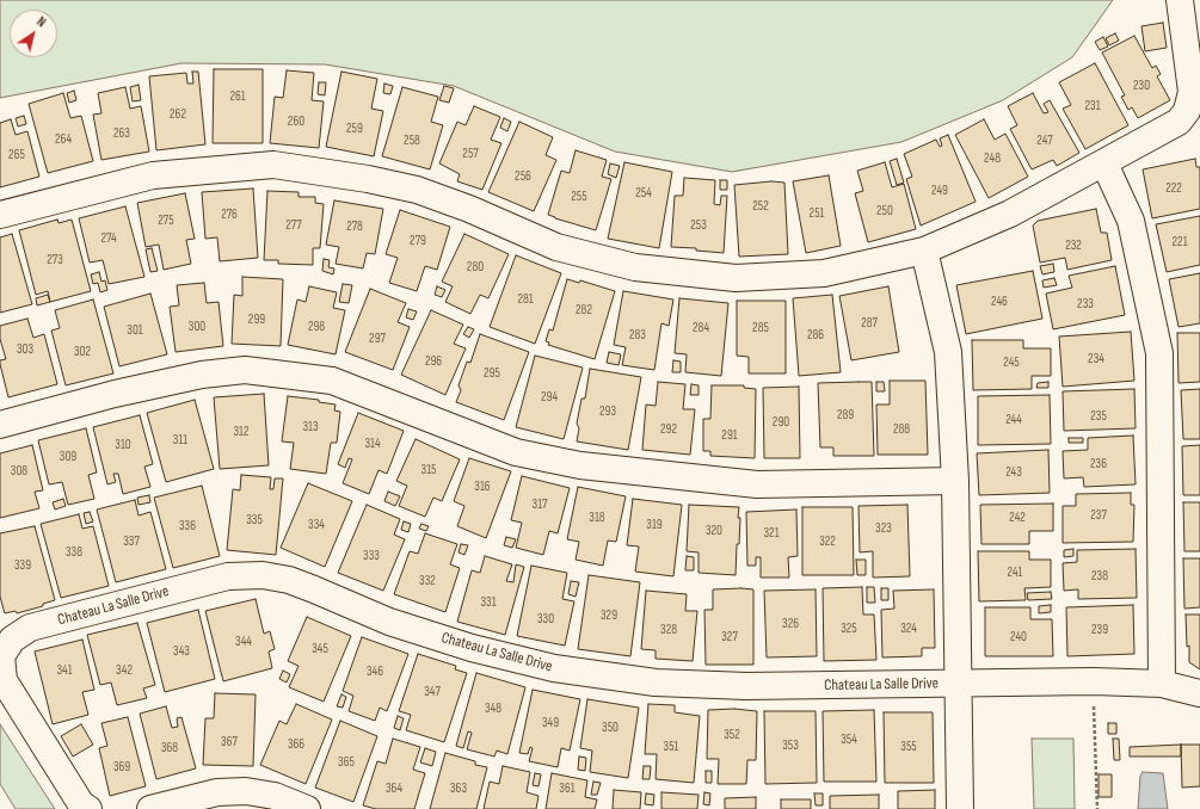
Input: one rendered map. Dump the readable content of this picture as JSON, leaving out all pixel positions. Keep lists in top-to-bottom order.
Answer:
{
  "streets": {
    "street": ["Chateau La Salle Drive"]
  },
  "house_numbers": [
    "230",
    "261",
    "231",
    "262",
    "260",
    "259",
    "263",
    "264",
    "258",
    "247",
    "257",
    "265",
    "248",
    "256",
    "222",
    "249",
    "254",
    "255",
    "252",
    "250",
    "251",
    "276",
    "275",
    "277",
    "253",
    "278",
    "274",
    "279",
    "221",
    "232",
    "273",
    "280",
    "281",
    "246",
    "233",
    "282",
    "299",
    "287",
    "300",
    "298",
    "284",
    "285",
    "301",
    "283",
    "286",
    "297",
    "303",
    "302",
    "234",
    "296",
    "245",
    "295",
    "294",
    "293",
    "289",
    "235",
    "244",
    "290",
    "313",
    "292",
    "288",
    "312",
    "291",
    "311",
    "314",
    "310",
    "309",
    "236",
    "315",
    "308",
    "243",
    "316",
    "317",
    "237",
    "318",
    "242",
    "335",
    "334",
    "319",
    "336",
    "323",
    "320",
    "321",
    "337",
    "322",
    "338",
    "333",
    "339",
    "241",
    "238",
    "332",
    "331",
    "329",
    "330",
    "326",
    "325",
    "324",
    "328",
    "239",
    "327",
    "240",
    "344",
    "345",
    "343",
    "341",
    "342",
    "346",
    "347",
    "348",
    "349",
    "350",
    "352",
    "354",
    "367",
    "366",
    "353",
    "351",
    "355",
    "368",
    "365",
    "369",
    "364",
    "363",
    "361"
  ],
  "north": "top right"
}
